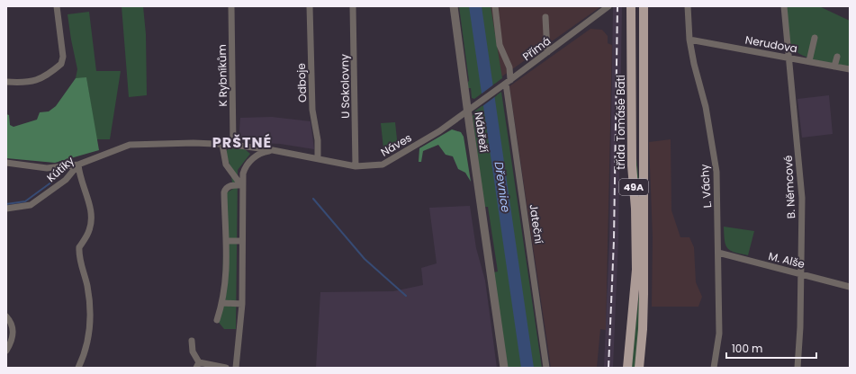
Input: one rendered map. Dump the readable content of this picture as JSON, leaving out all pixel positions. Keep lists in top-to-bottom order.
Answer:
{
  "streets": {
    "main road": ["třída Tomáše Bati", "49A"],
    "street": [
      "Nerudova",
      "Přímá",
      "K Rybníkům",
      "Odboje",
      "U Sokolovny",
      "Nábřeží",
      "Náves",
      "Kútíky",
      "L. Váchy",
      "B. Němcové",
      "Jateční",
      "M. Alše"
    ]
  },
  "crossings": [
    ["Nerudova", "L. Váchy"],
    ["Nerudova", "B. Němcové"],
    ["Přímá", "Náves"],
    ["Přímá", "Jateční"],
    ["K Rybníkům", "Náves"],
    ["Odboje", "Náves"],
    ["U Sokolovny", "Náves"],
    ["Nábřeží", "Náves"],
    ["Náves", "Kútíky"],
    ["L. Váchy", "M. Alše"],
    ["B. Němcové", "M. Alše"]
  ],
  "districts": ["PRŠTNÉ"],
  "water": ["Dřevnice"],
  "scale_bar": "100 m"
}
